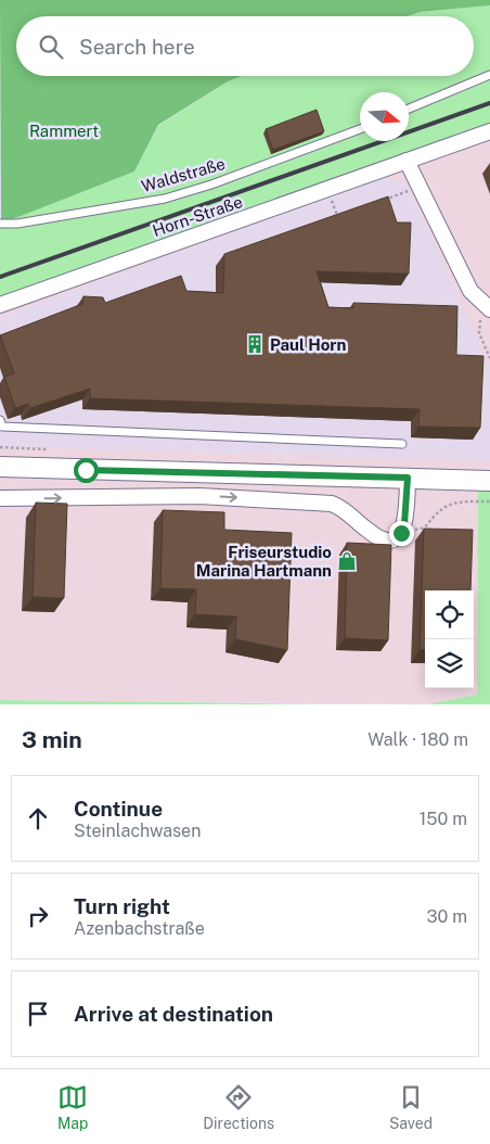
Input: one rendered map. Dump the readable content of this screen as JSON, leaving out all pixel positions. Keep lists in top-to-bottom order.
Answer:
{
  "streets": {
    "street": ["Horn-Straße"],
    "lane": ["Waldstraße"]
  },
  "parks": ["Rammert"],
  "places": {
    "building": ["Paul Horn"],
    "shop": ["Friseurstudio Marina Hartmann"]
  },
  "north": "right",
  "page": {
    "search": "Search here",
    "heading": ["3 min", "Walk · 180 m"],
    "list": [
      ["Continue", "Steinlachwasen", "150 m"],
      ["Turn right", "Azenbachstraße", "30 m"],
      "Arrive at destination"
    ],
    "nav": ["Map", "Directions", "Saved"]
  }
}
